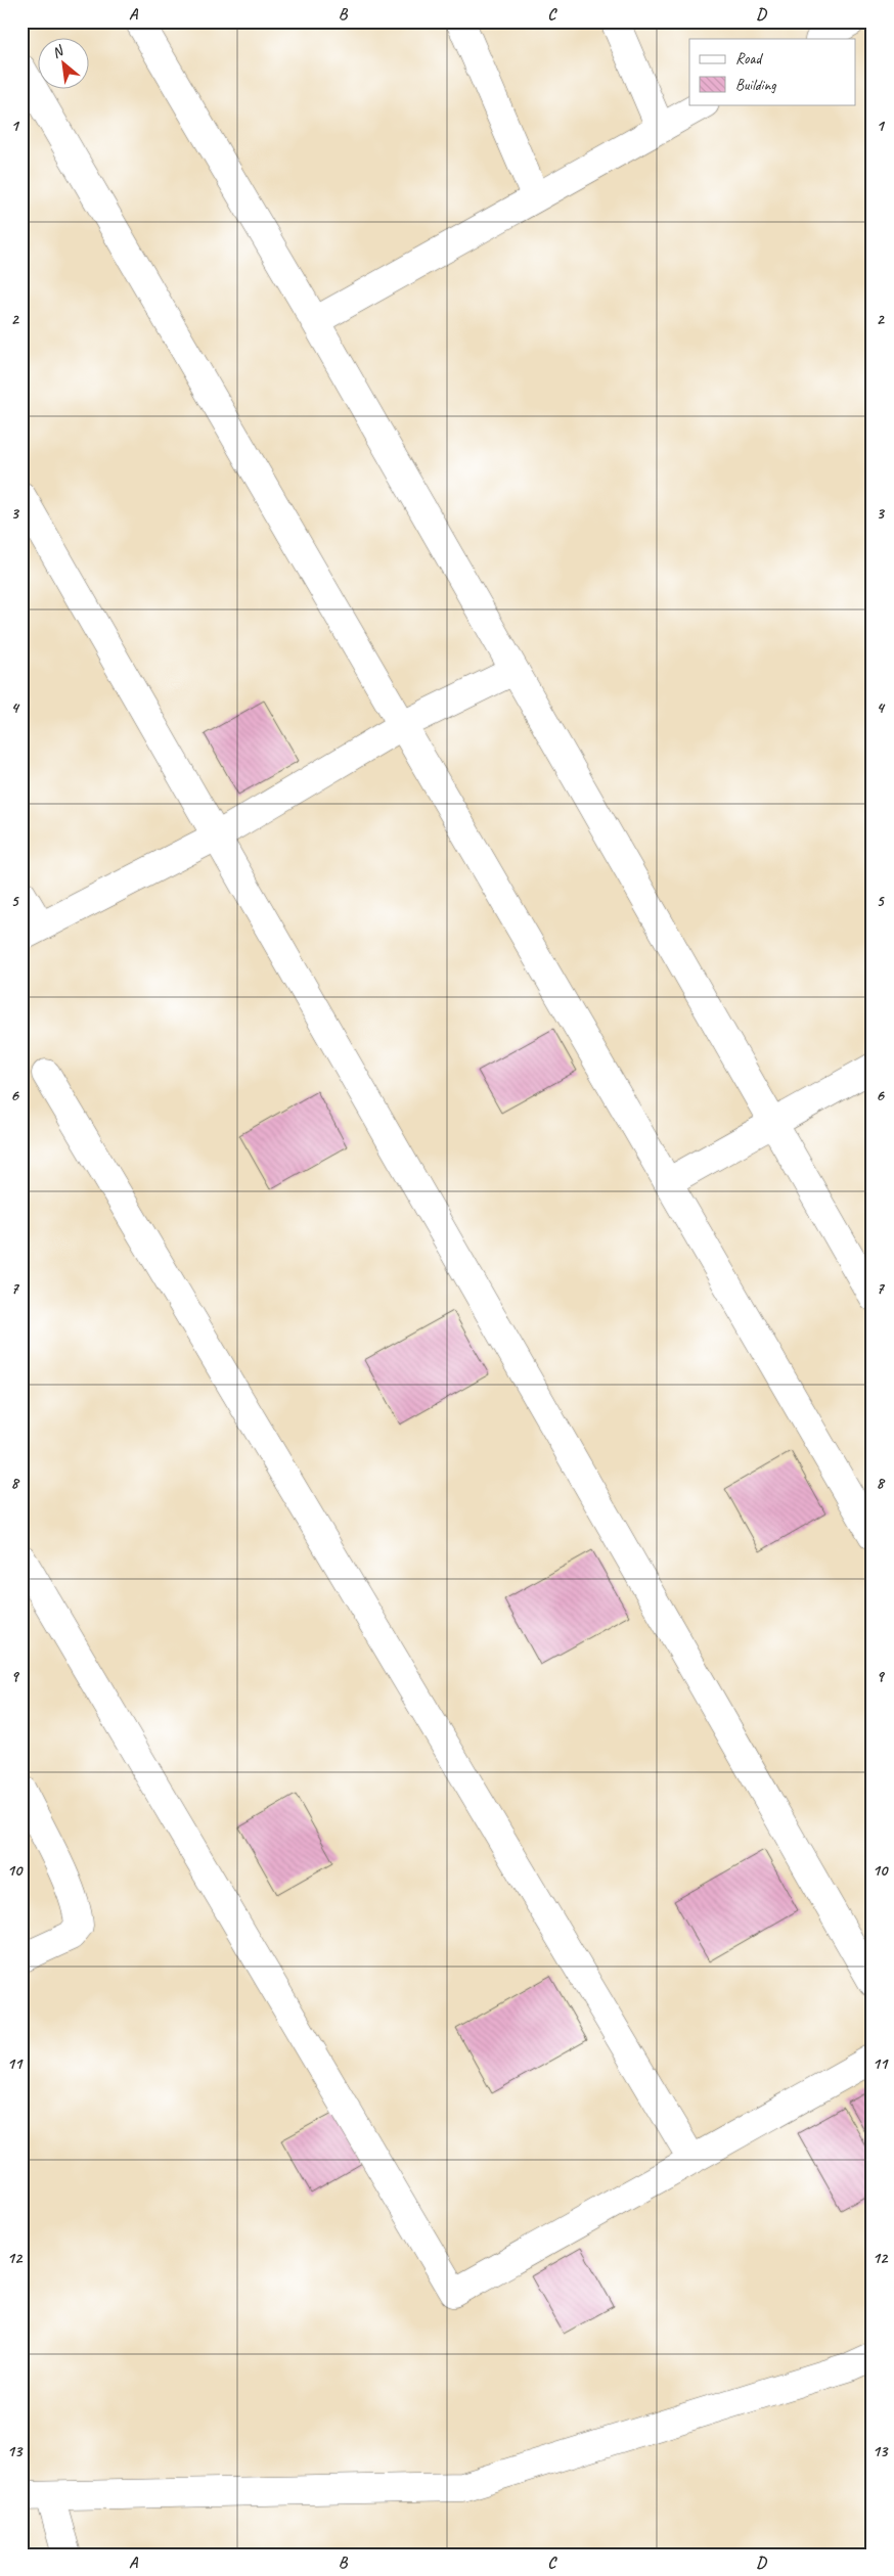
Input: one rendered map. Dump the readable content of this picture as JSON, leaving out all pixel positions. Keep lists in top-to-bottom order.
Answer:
{
  "legend": ["Road", "Building"],
  "north": "top left",
  "grid": {
    "columns": [
      "A",
      "B",
      "C",
      "D"
    ],
    "rows": [
      "1",
      "2",
      "3",
      "4",
      "5",
      "6",
      "7",
      "8",
      "9",
      "10",
      "11",
      "12",
      "13"
    ]
  }
}
